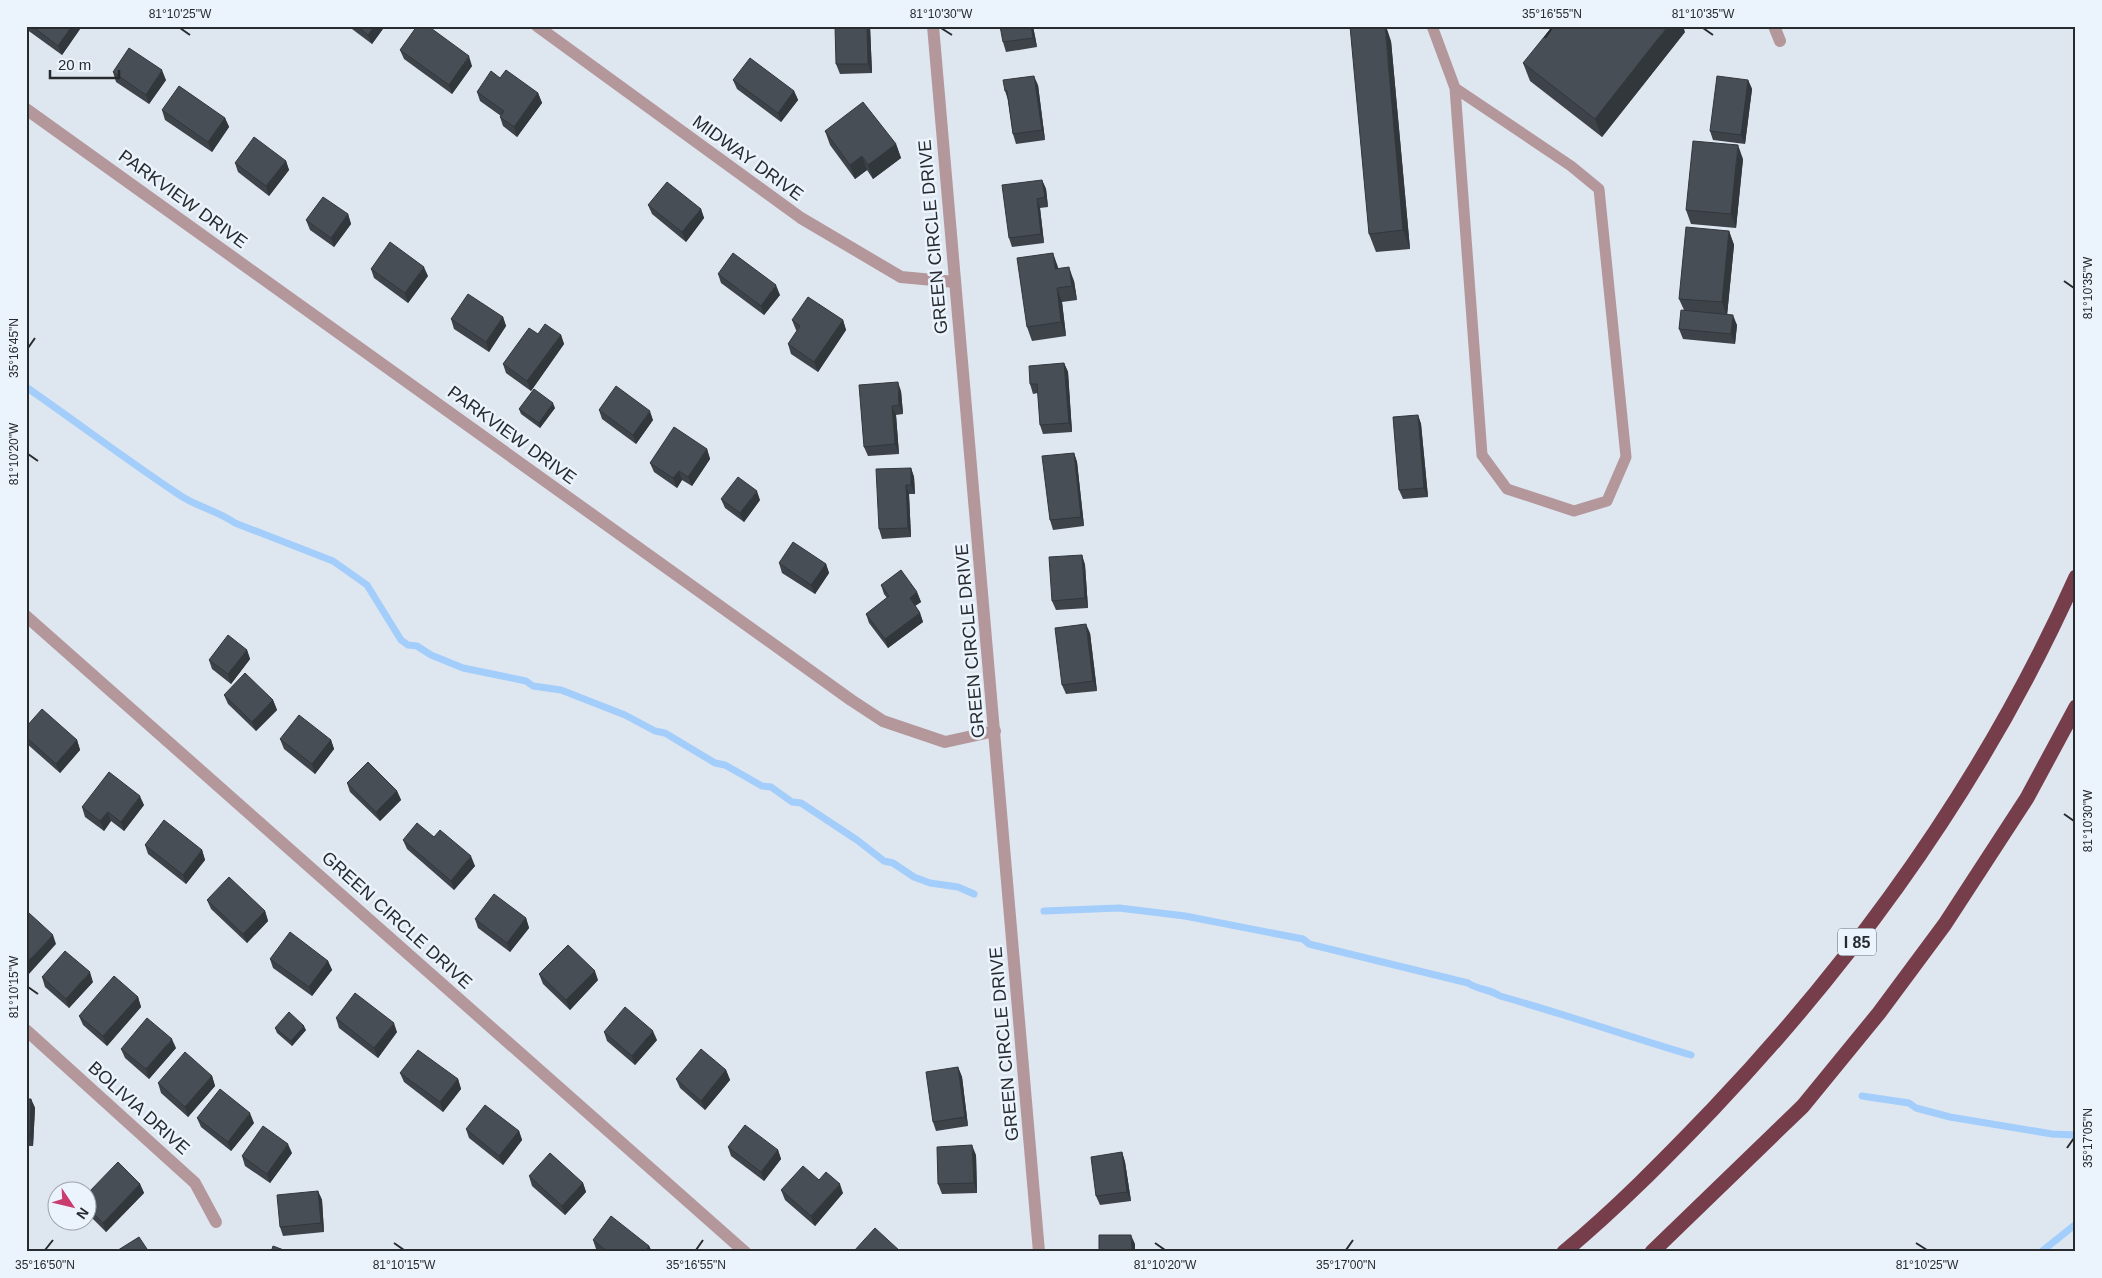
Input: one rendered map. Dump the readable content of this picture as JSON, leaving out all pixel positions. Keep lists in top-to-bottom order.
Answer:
{
  "streets": {
    "highway": ["I 85"],
    "street": [
      "MIDWAY DRIVE",
      "PARKVIEW DRIVE",
      "GREEN CIRCLE DRIVE",
      "BOLIVIA DRIVE"
    ]
  },
  "crossings": [
    ["MIDWAY DRIVE", "GREEN CIRCLE DRIVE"],
    ["PARKVIEW DRIVE", "GREEN CIRCLE DRIVE"]
  ],
  "scale_bar": "20 m",
  "north": "bottom right",
  "coordinates": [
    "81°10'25\"W",
    "81°10'30\"W",
    "35°16'55\"N",
    "81°10'35\"W",
    "35°16'45\"N",
    "81°10'20\"W",
    "81°10'15\"W",
    "35°17'05\"N",
    "35°16'50\"N",
    "35°17'00\"N"
  ]
}
